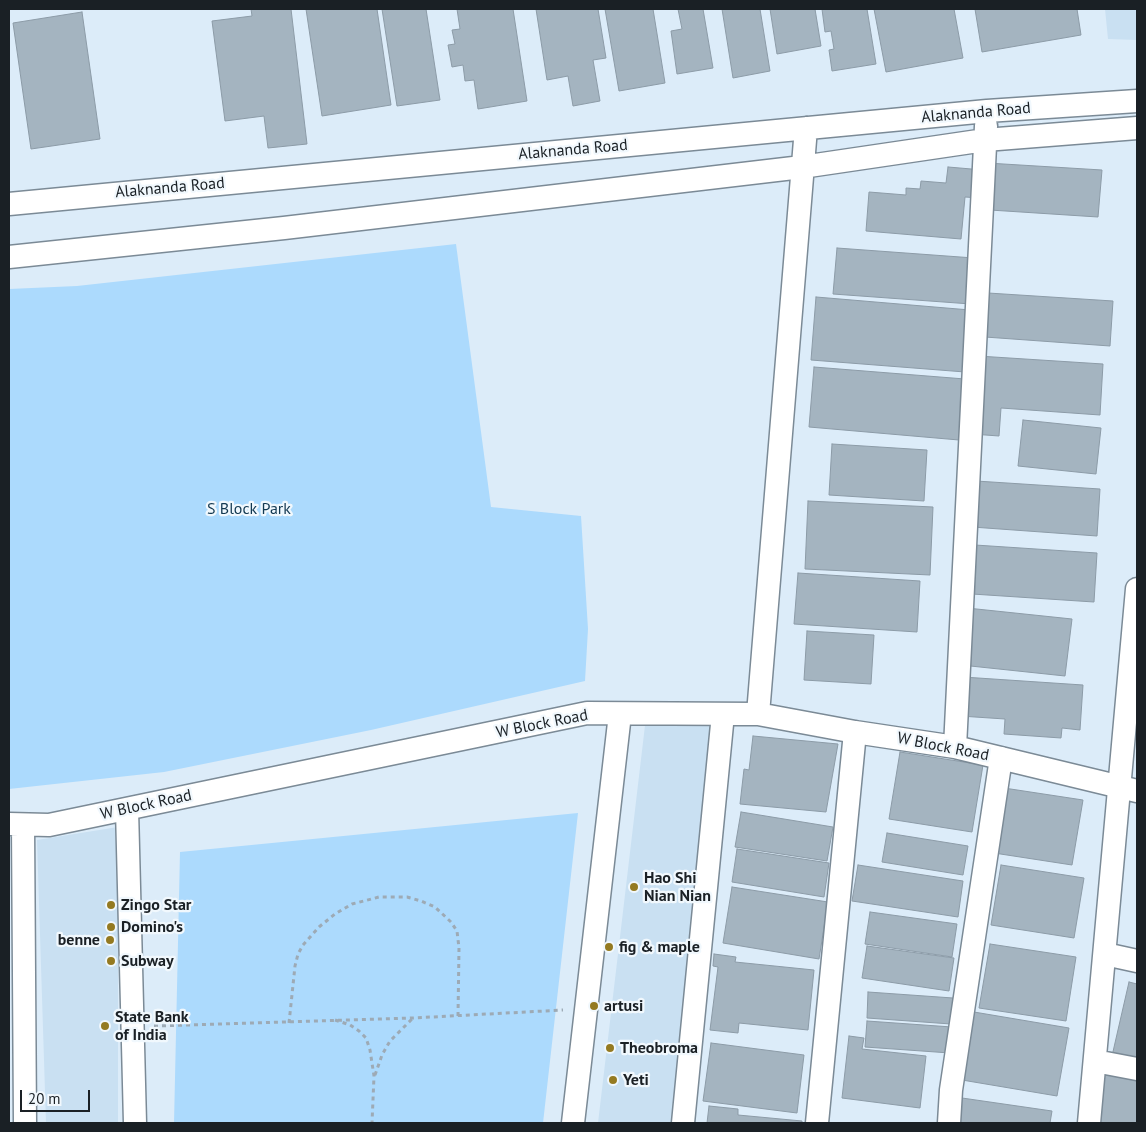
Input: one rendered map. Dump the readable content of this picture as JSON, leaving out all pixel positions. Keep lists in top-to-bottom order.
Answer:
{
  "streets": {
    "street": ["Alaknanda Road", "W Block Road"]
  },
  "parks": ["S Block Park"],
  "places": [
    "Hao Shi Nian Nian",
    "Zingo Star",
    "Domino's",
    "benne",
    "fig & maple",
    "Subway",
    "artusi",
    "State Bank of India",
    "Theobroma",
    "Yeti"
  ],
  "scale_bar": "20 m"
}
